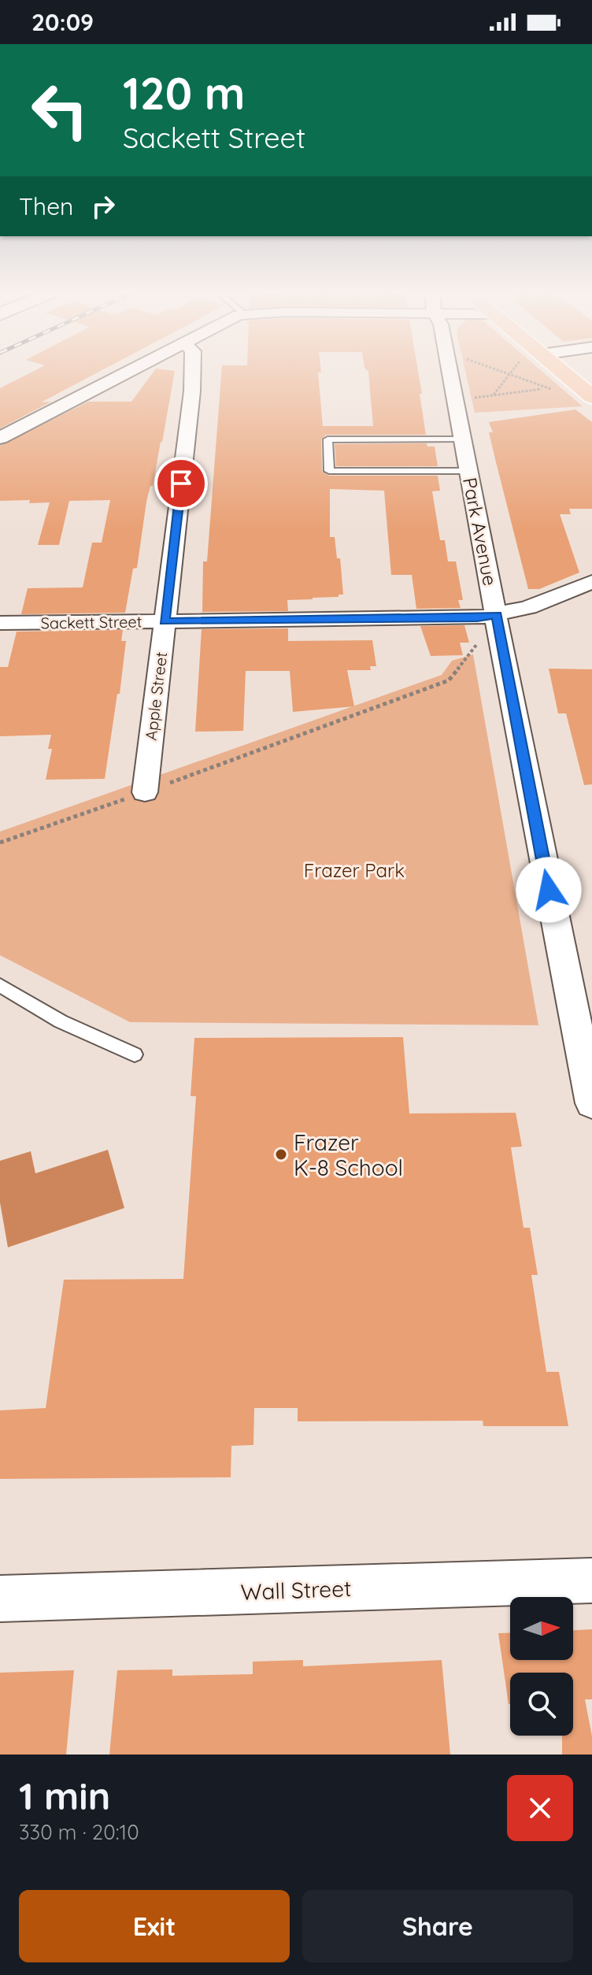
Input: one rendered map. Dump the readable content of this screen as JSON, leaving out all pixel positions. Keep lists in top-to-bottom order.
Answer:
{
  "streets": {
    "street": [
      "Park Avenue",
      "Sackett Street",
      "Apple Street",
      "Wall Street"
    ]
  },
  "crossings": [
    ["Park Avenue", "Sackett Street"],
    ["Sackett Street", "Apple Street"]
  ],
  "parks": ["Frazer Park"],
  "places": ["Frazer K-8 School"],
  "north": "right",
  "page": {
    "status": "20:09",
    "turn": ["120 m", "Sackett Street"],
    "then": "Then",
    "heading": ["1 min", "330 m · 20:10"],
    "buttons": ["Exit", "Share"]
  }
}
